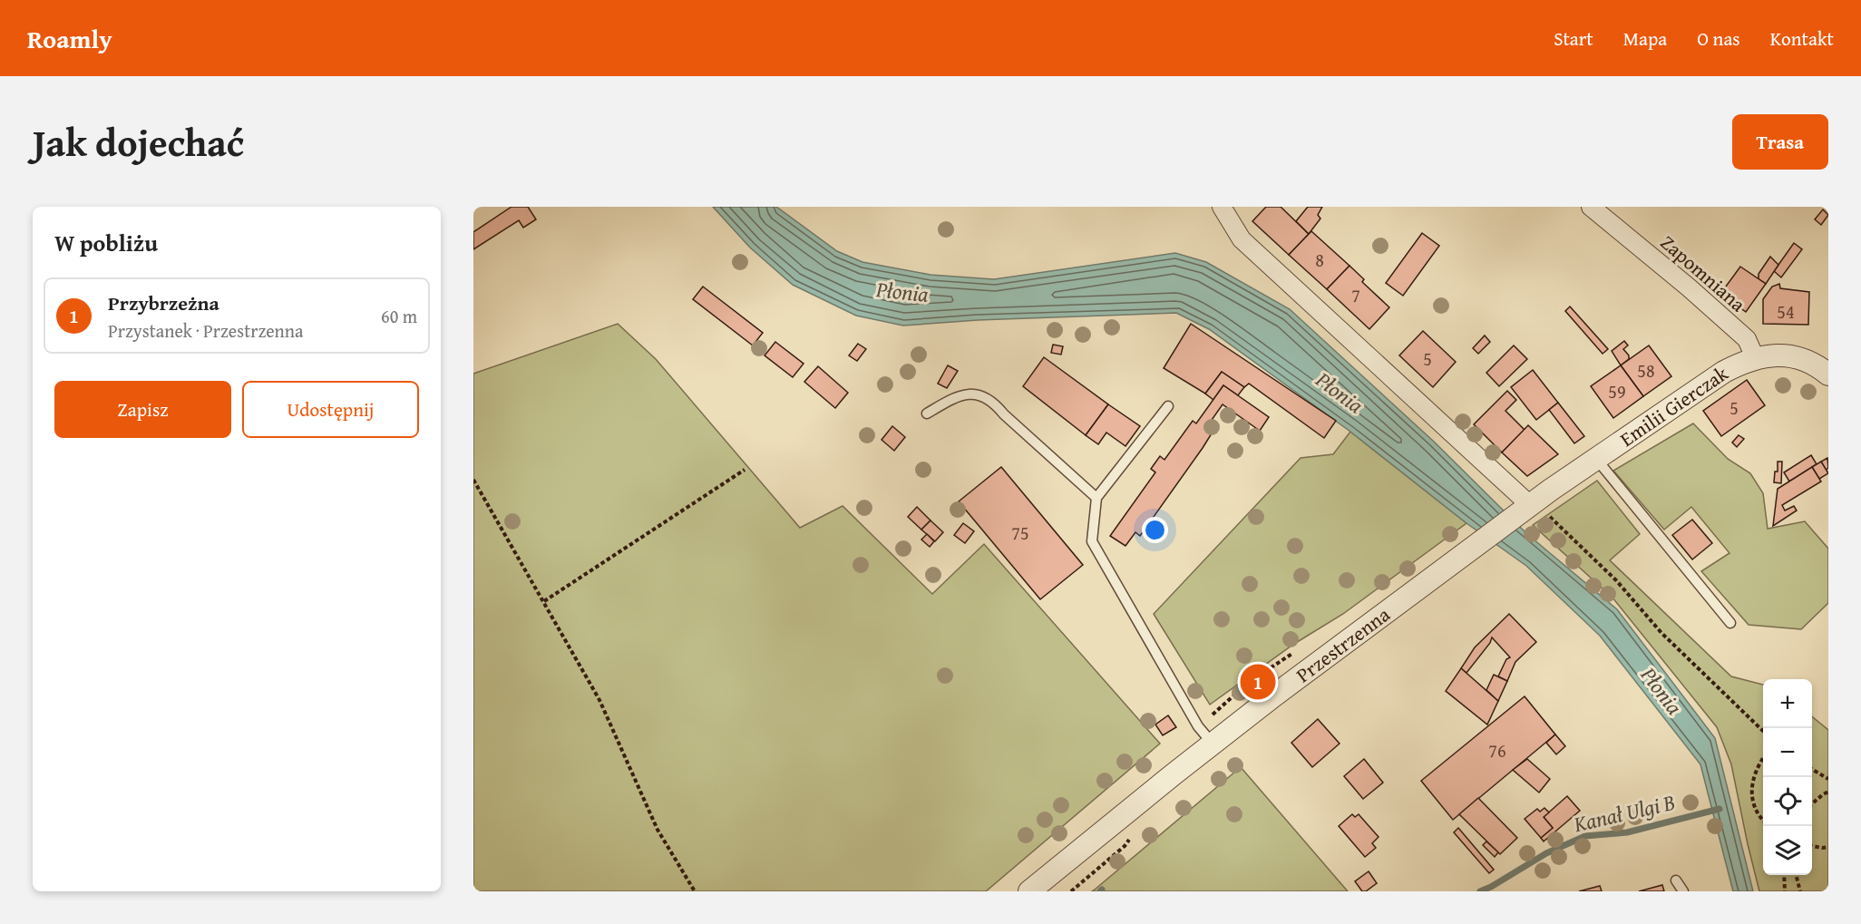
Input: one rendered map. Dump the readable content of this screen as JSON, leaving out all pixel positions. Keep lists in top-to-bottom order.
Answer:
{
  "streets": {
    "street": ["Zapomniana", "Emilii Gierczak", "Przestrzenna"]
  },
  "crossings": [
    ["Zapomniana", "Emilii Gierczak"],
    ["Emilii Gierczak", "Przestrzenna"]
  ],
  "water": ["Płonia", "Kanał Ulgi B"],
  "house_numbers": [
    "8",
    "7",
    "54",
    "5",
    "58",
    "59",
    "5",
    "75",
    "76"
  ],
  "page": {
    "header": "Roamly",
    "nav": [
      "Start",
      "Mapa",
      "O nas",
      "Kontakt"
    ],
    "title": "Jak dojechać",
    "buttons": [
      "Trasa",
      ["Zapisz", "Udostępnij"]
    ],
    "heading": "W pobliżu",
    "list": [
      {
        "mark": "1",
        "name": "Przybrzeżna",
        "note": "Przystanek · Przestrzenna",
        "value": "60 m"
      }
    ],
    "pins": "1",
    "map_buttons": ["+", "−"]
  }
}
